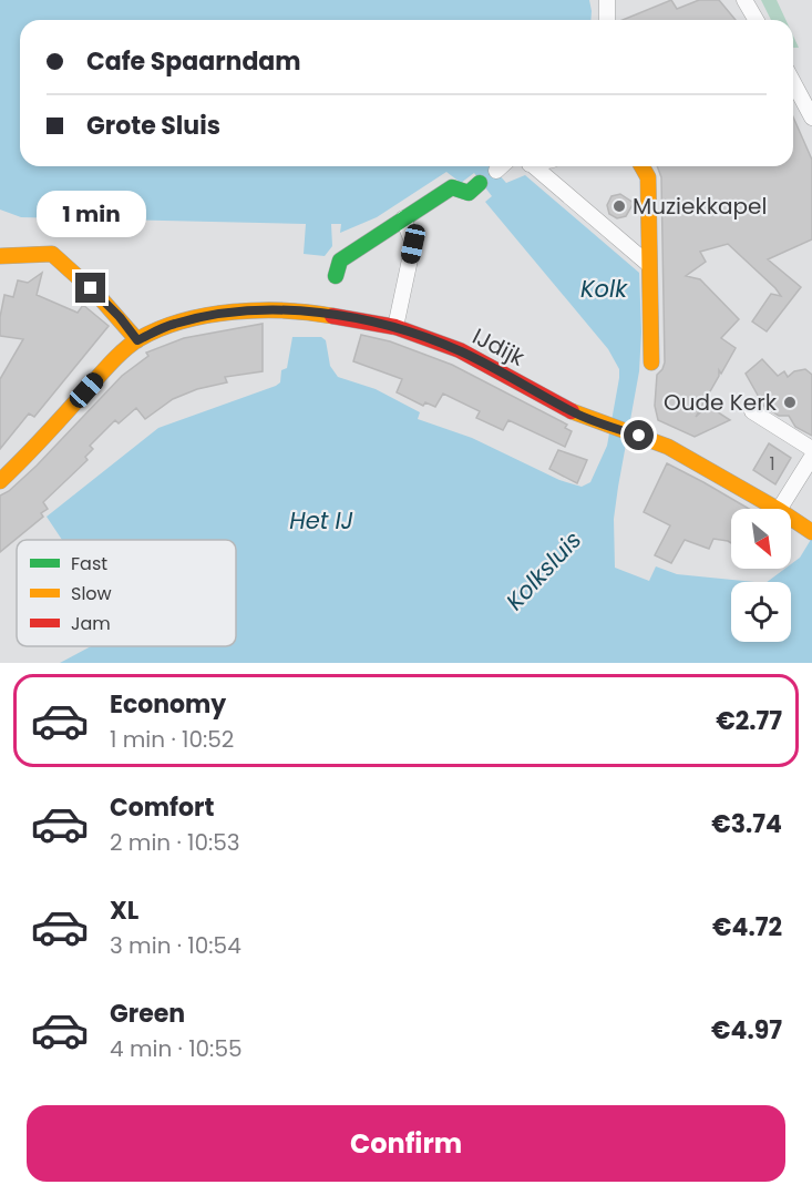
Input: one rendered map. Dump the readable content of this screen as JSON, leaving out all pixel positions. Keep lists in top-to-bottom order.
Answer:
{
  "streets": {
    "street": ["IJdijk"]
  },
  "water": ["Kolk", "Het IJ", "Kolksluis"],
  "places": ["Muziekkapel", "Oude Kerk"],
  "house_numbers": ["1"],
  "legend": ["Fast", "Slow", "Jam"],
  "north": "bottom right",
  "page": {
    "banner": ["Cafe Spaarndam", "Grote Sluis"],
    "bubble": "1 min",
    "list": [
      {
        "name": "Economy",
        "note": "1 min · 10:52",
        "value": "€2.77"
      },
      {
        "name": "Comfort",
        "note": "2 min · 10:53",
        "value": "€3.74"
      },
      {
        "name": "XL",
        "note": "3 min · 10:54",
        "value": "€4.72"
      },
      {
        "name": "Green",
        "note": "4 min · 10:55",
        "value": "€4.97"
      }
    ],
    "buttons": "Confirm"
  }
}
